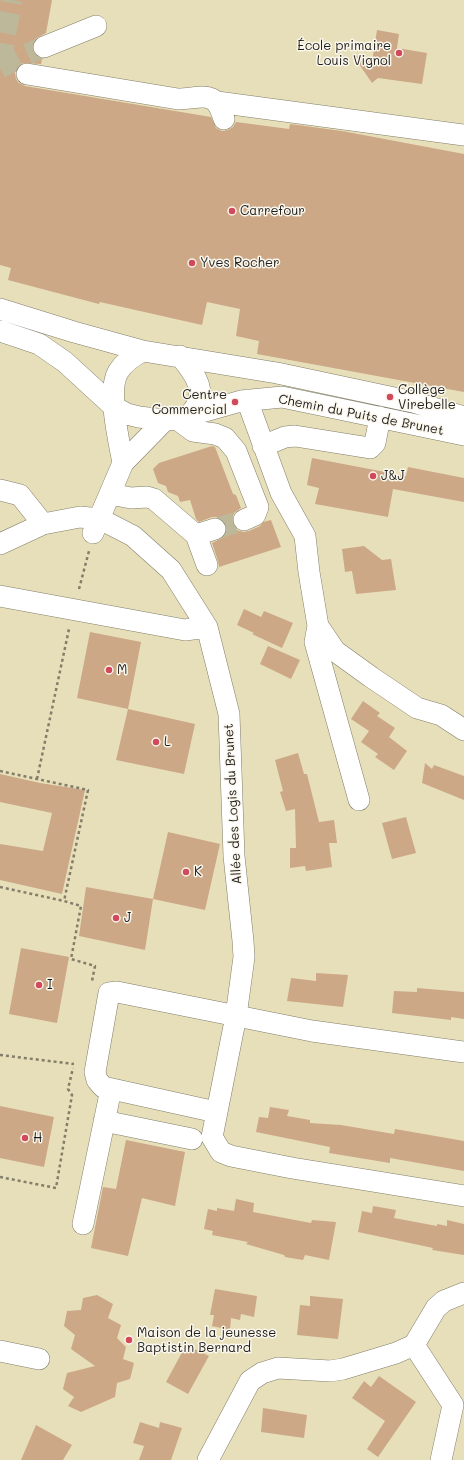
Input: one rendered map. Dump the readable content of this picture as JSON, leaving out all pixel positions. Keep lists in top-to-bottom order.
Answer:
{
  "streets": {
    "street": ["Chemin du Puits de Brunet", "Allée des Logis du Brunet"]
  },
  "places": [
    "École primaire Louis Vignol",
    "Carrefour",
    "Yves Rocher",
    "Collège Virebelle",
    "Centre Commercial",
    "J&J",
    "M",
    "L",
    "K",
    "J",
    "I",
    "H",
    "Maison de la jeunesse Baptistin Bernard"
  ]
}
